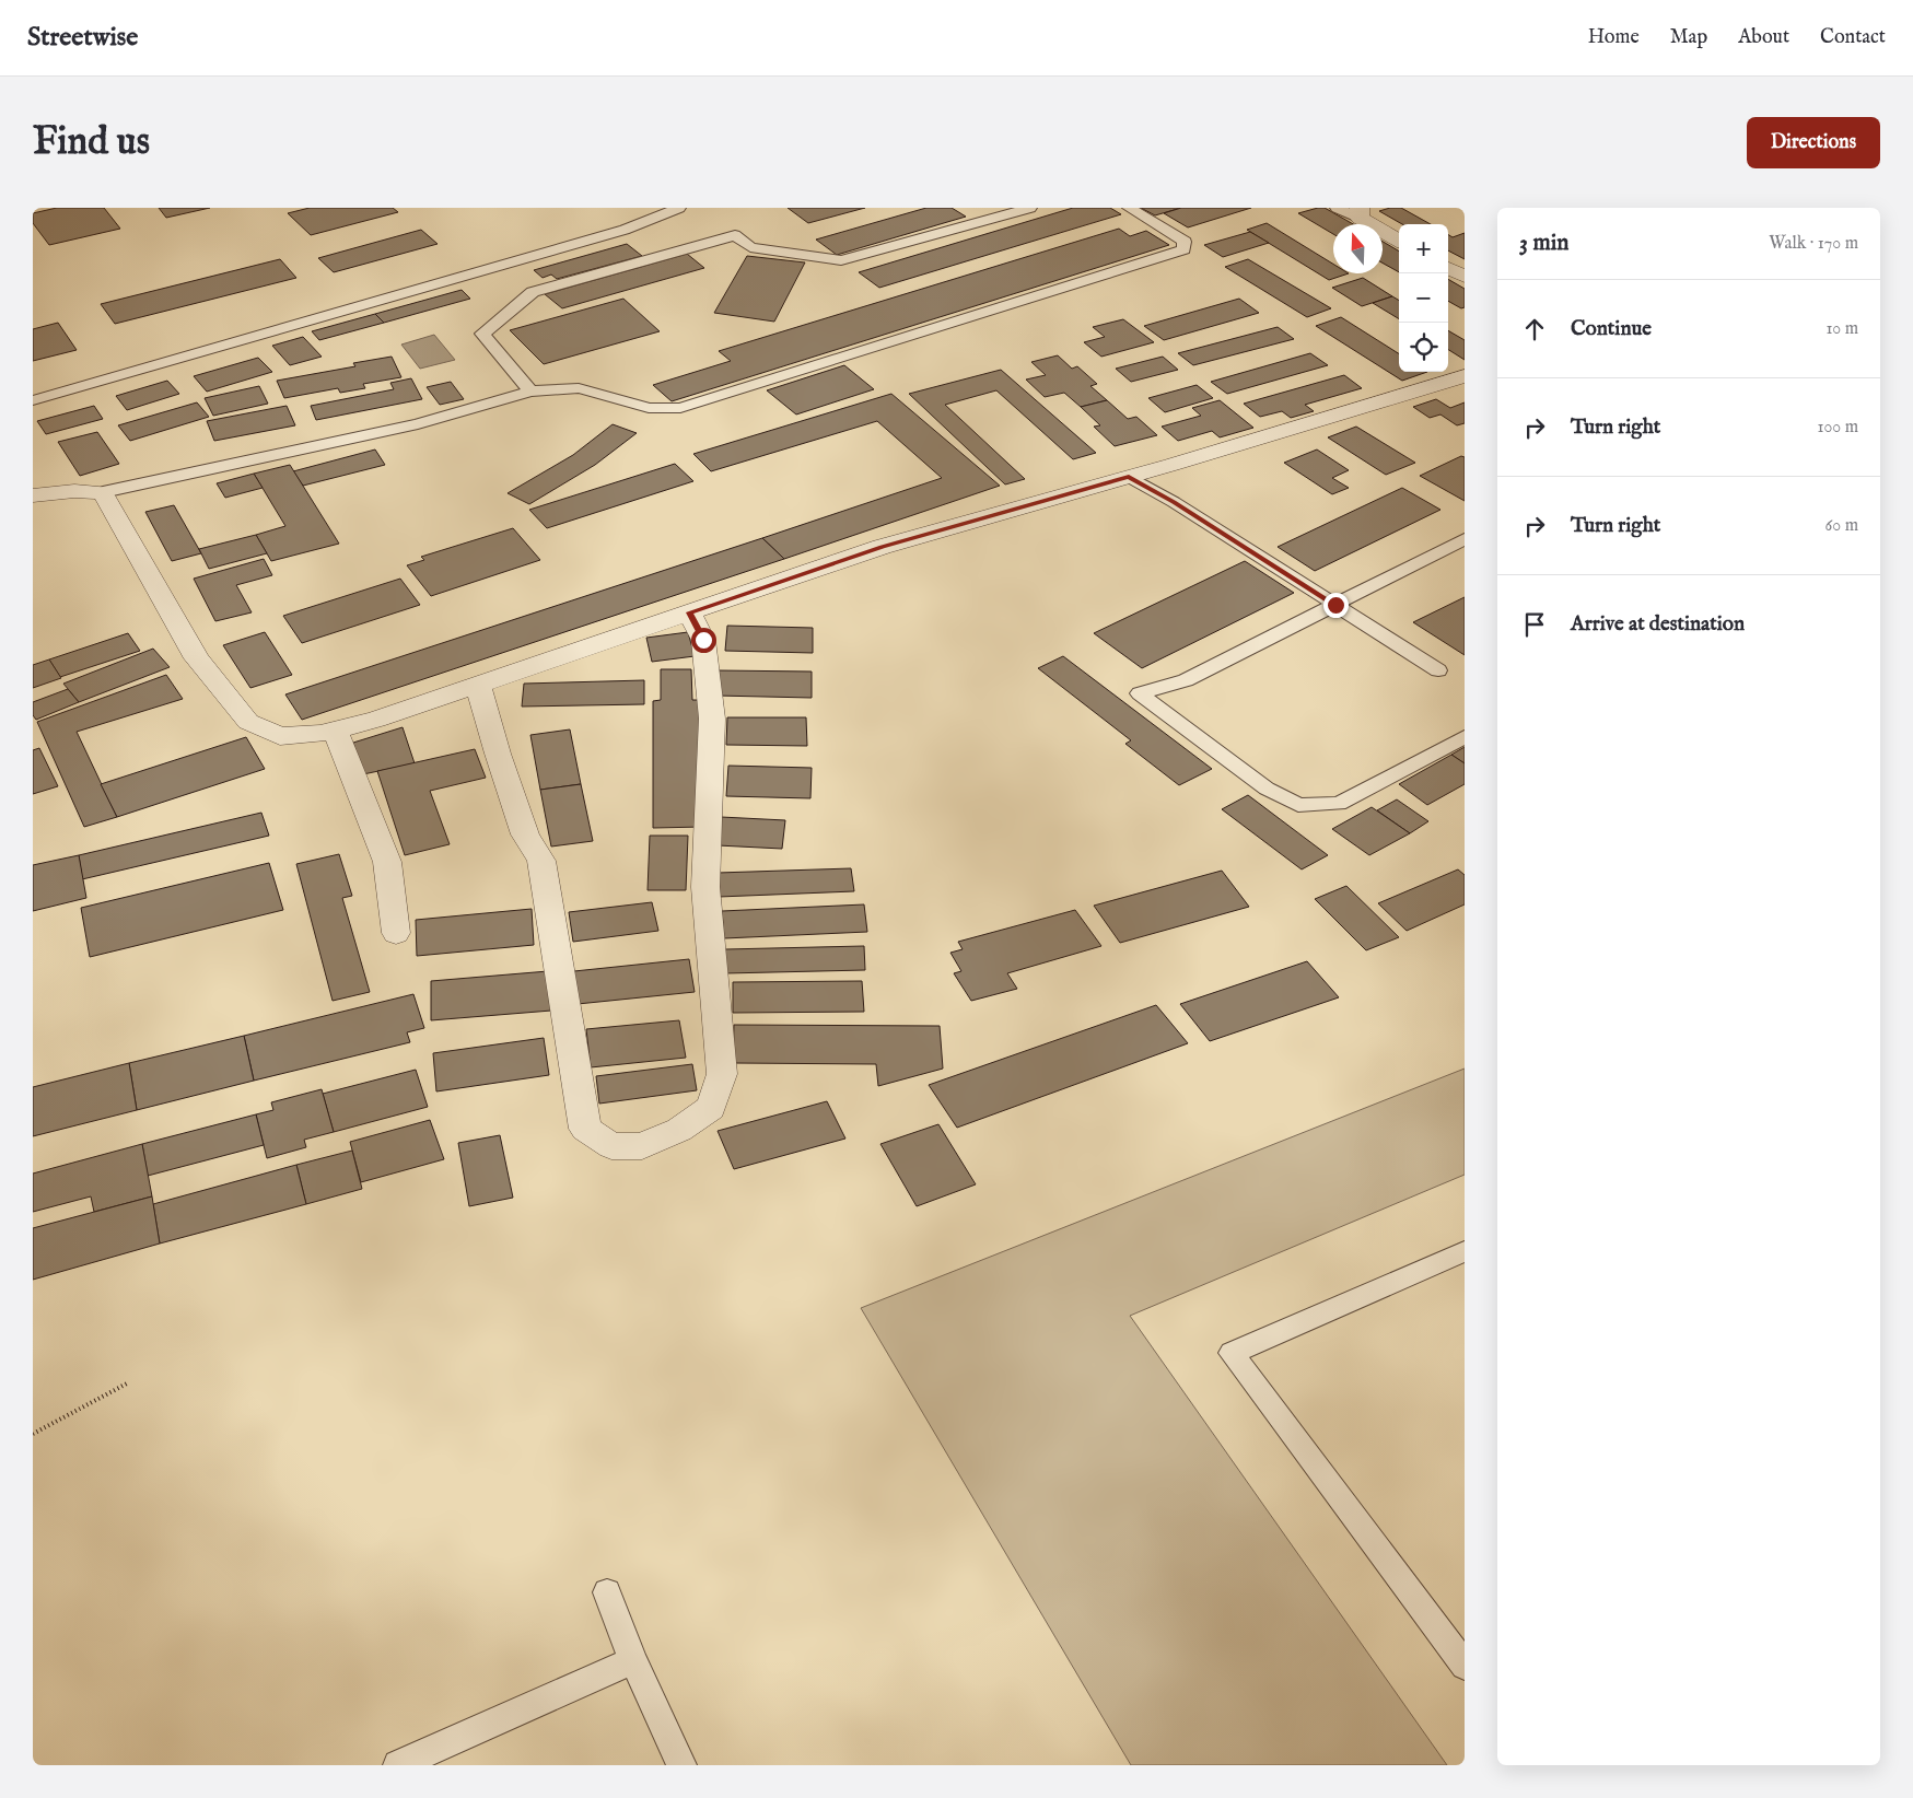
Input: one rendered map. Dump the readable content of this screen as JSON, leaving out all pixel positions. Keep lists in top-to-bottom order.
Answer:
{
  "north": "top",
  "page": {
    "header": "Streetwise",
    "nav": [
      "Home",
      "Map",
      "About",
      "Contact"
    ],
    "buttons": "Directions",
    "title": "Find us",
    "heading": ["3 min", "Walk · 170 m"],
    "map_buttons": ["+", "−"],
    "list": [
      ["Continue", "10 m"],
      ["Turn right", "100 m"],
      ["Turn right", "60 m"],
      "Arrive at destination"
    ]
  }
}
